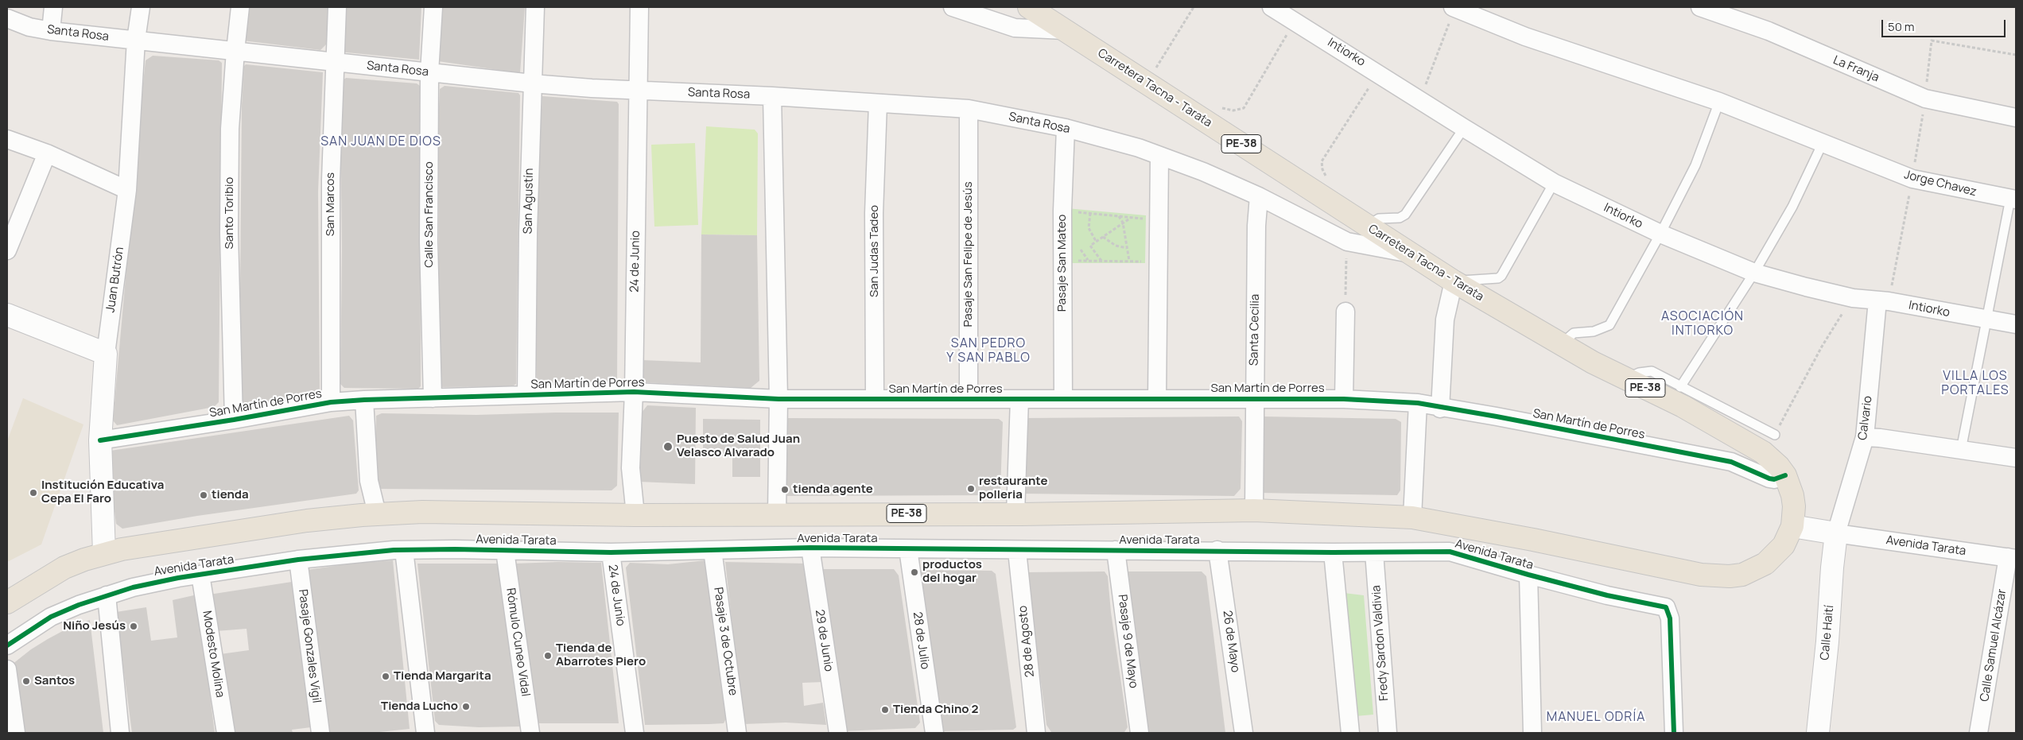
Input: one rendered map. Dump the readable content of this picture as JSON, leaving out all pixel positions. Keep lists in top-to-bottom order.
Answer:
{
  "streets": {
    "highway": ["Carretera Tacna - Tarata", "PE-38", "Avenida Tarata"],
    "street": [
      "Santa Rosa",
      "Intiorko",
      "La Franja",
      "Jorge Chavez",
      "San Agustín",
      "San Marcos",
      "Santo Toribio",
      "Calle San Francisco",
      "San Judas Tadeo",
      "Pasaje San Felipe de Jesús",
      "24 de Junio",
      "Pasaje San Mateo",
      "Juan Butrón",
      "Santa Cecilia",
      "San Martín de Porres",
      "Calvario",
      "Calle Haití",
      "29 de Junio",
      "28 de Julio",
      "Pasaje 3 de Octubre",
      "28 de Agosto",
      "Pasaje 9 de Mayo",
      "26 de Mayo",
      "Rómulo Cuneo Vidal",
      "Fredy Sardon Valdivia",
      "Calle Samuel Alcázar",
      "Pasaje Gonzales Vigil",
      "Modesto Molina"
    ]
  },
  "crossings": [
    ["Santa Rosa", "Carretera Tacna - Tarata"],
    ["Santa Rosa", "San Agustín"],
    ["Santa Rosa", "San Marcos"],
    ["Santa Rosa", "Santo Toribio"],
    ["Santa Rosa", "Calle San Francisco"],
    ["Santa Rosa", "San Judas Tadeo"],
    ["Santa Rosa", "Pasaje San Felipe de Jesús"],
    ["Santa Rosa", "24 de Junio"],
    ["Santa Rosa", "Pasaje San Mateo"],
    ["Santa Rosa", "Juan Butrón"],
    ["Santa Rosa", "Santa Cecilia"],
    ["Intiorko", "Calvario"],
    ["Carretera Tacna - Tarata", "San Martín de Porres"],
    ["Carretera Tacna - Tarata", "Avenida Tarata"],
    ["San Agustín", "San Martín de Porres"],
    ["San Marcos", "San Martín de Porres"],
    ["Santo Toribio", "San Martín de Porres"],
    ["Calle San Francisco", "San Martín de Porres"],
    ["San Judas Tadeo", "San Martín de Porres"],
    ["Pasaje San Felipe de Jesús", "San Martín de Porres"],
    ["24 de Junio", "San Martín de Porres"],
    ["24 de Junio", "Avenida Tarata"],
    ["Pasaje San Mateo", "San Martín de Porres"],
    ["Juan Butrón", "San Martín de Porres"],
    ["Juan Butrón", "Avenida Tarata"],
    ["Santa Cecilia", "San Martín de Porres"],
    ["Santa Cecilia", "Avenida Tarata"],
    ["Calvario", "Avenida Tarata"],
    ["Calvario", "Calle Haití"],
    ["Avenida Tarata", "Calle Haití"],
    ["Avenida Tarata", "29 de Junio"],
    ["Avenida Tarata", "28 de Julio"],
    ["Avenida Tarata", "Pasaje 3 de Octubre"],
    ["Avenida Tarata", "28 de Agosto"],
    ["Avenida Tarata", "Pasaje 9 de Mayo"],
    ["Avenida Tarata", "26 de Mayo"],
    ["Avenida Tarata", "Rómulo Cuneo Vidal"],
    ["Avenida Tarata", "Fredy Sardon Valdivia"],
    ["Avenida Tarata", "Calle Samuel Alcázar"],
    ["Avenida Tarata", "Pasaje Gonzales Vigil"],
    ["Avenida Tarata", "Modesto Molina"]
  ],
  "districts": [
    "SAN JUAN DE DIOS",
    "ASOCIACIÓN INTIORKO",
    "SAN PEDRO Y SAN PABLO",
    "VILLA LOS PORTALES",
    "MANUEL ODRÍA"
  ],
  "places": [
    "Puesto de Salud Juan Velasco Alvarado",
    "restaurante polleria",
    "tienda agente",
    "Institución Educativa Cepa El Faro",
    "tienda",
    "productos del hogar",
    "Niño Jesús",
    "Tienda de Abarrotes Piero",
    "Tienda Margarita",
    "Santos",
    "Tienda Lucho",
    "Tienda Chino 2"
  ],
  "scale_bar": "50 m"
}
